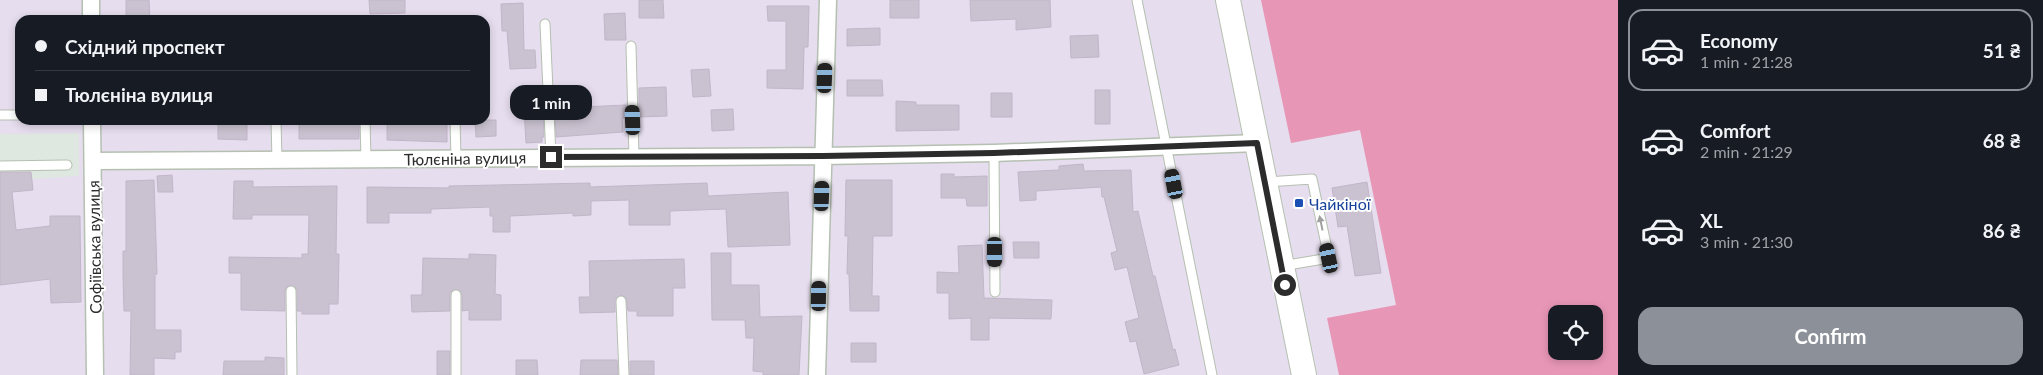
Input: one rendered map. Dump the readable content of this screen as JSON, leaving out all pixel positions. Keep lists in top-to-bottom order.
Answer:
{
  "streets": {
    "street": ["Тюлєніна вулиця", "Софіївська вулиця"]
  },
  "crossings": [
    ["Тюлєніна вулиця", "Софіївська вулиця"]
  ],
  "places": {
    "transit": ["Чайкіної"]
  },
  "page": {
    "list": [
      {
        "name": "Economy",
        "note": "1 min · 21:28",
        "value": "51 ₴"
      },
      {
        "name": "Comfort",
        "note": "2 min · 21:29",
        "value": "68 ₴"
      },
      {
        "name": "XL",
        "note": "3 min · 21:30",
        "value": "86 ₴"
      }
    ],
    "banner": ["Східний проспект", "Тюлєніна вулиця"],
    "bubble": "1 min",
    "buttons": "Confirm"
  }
}
